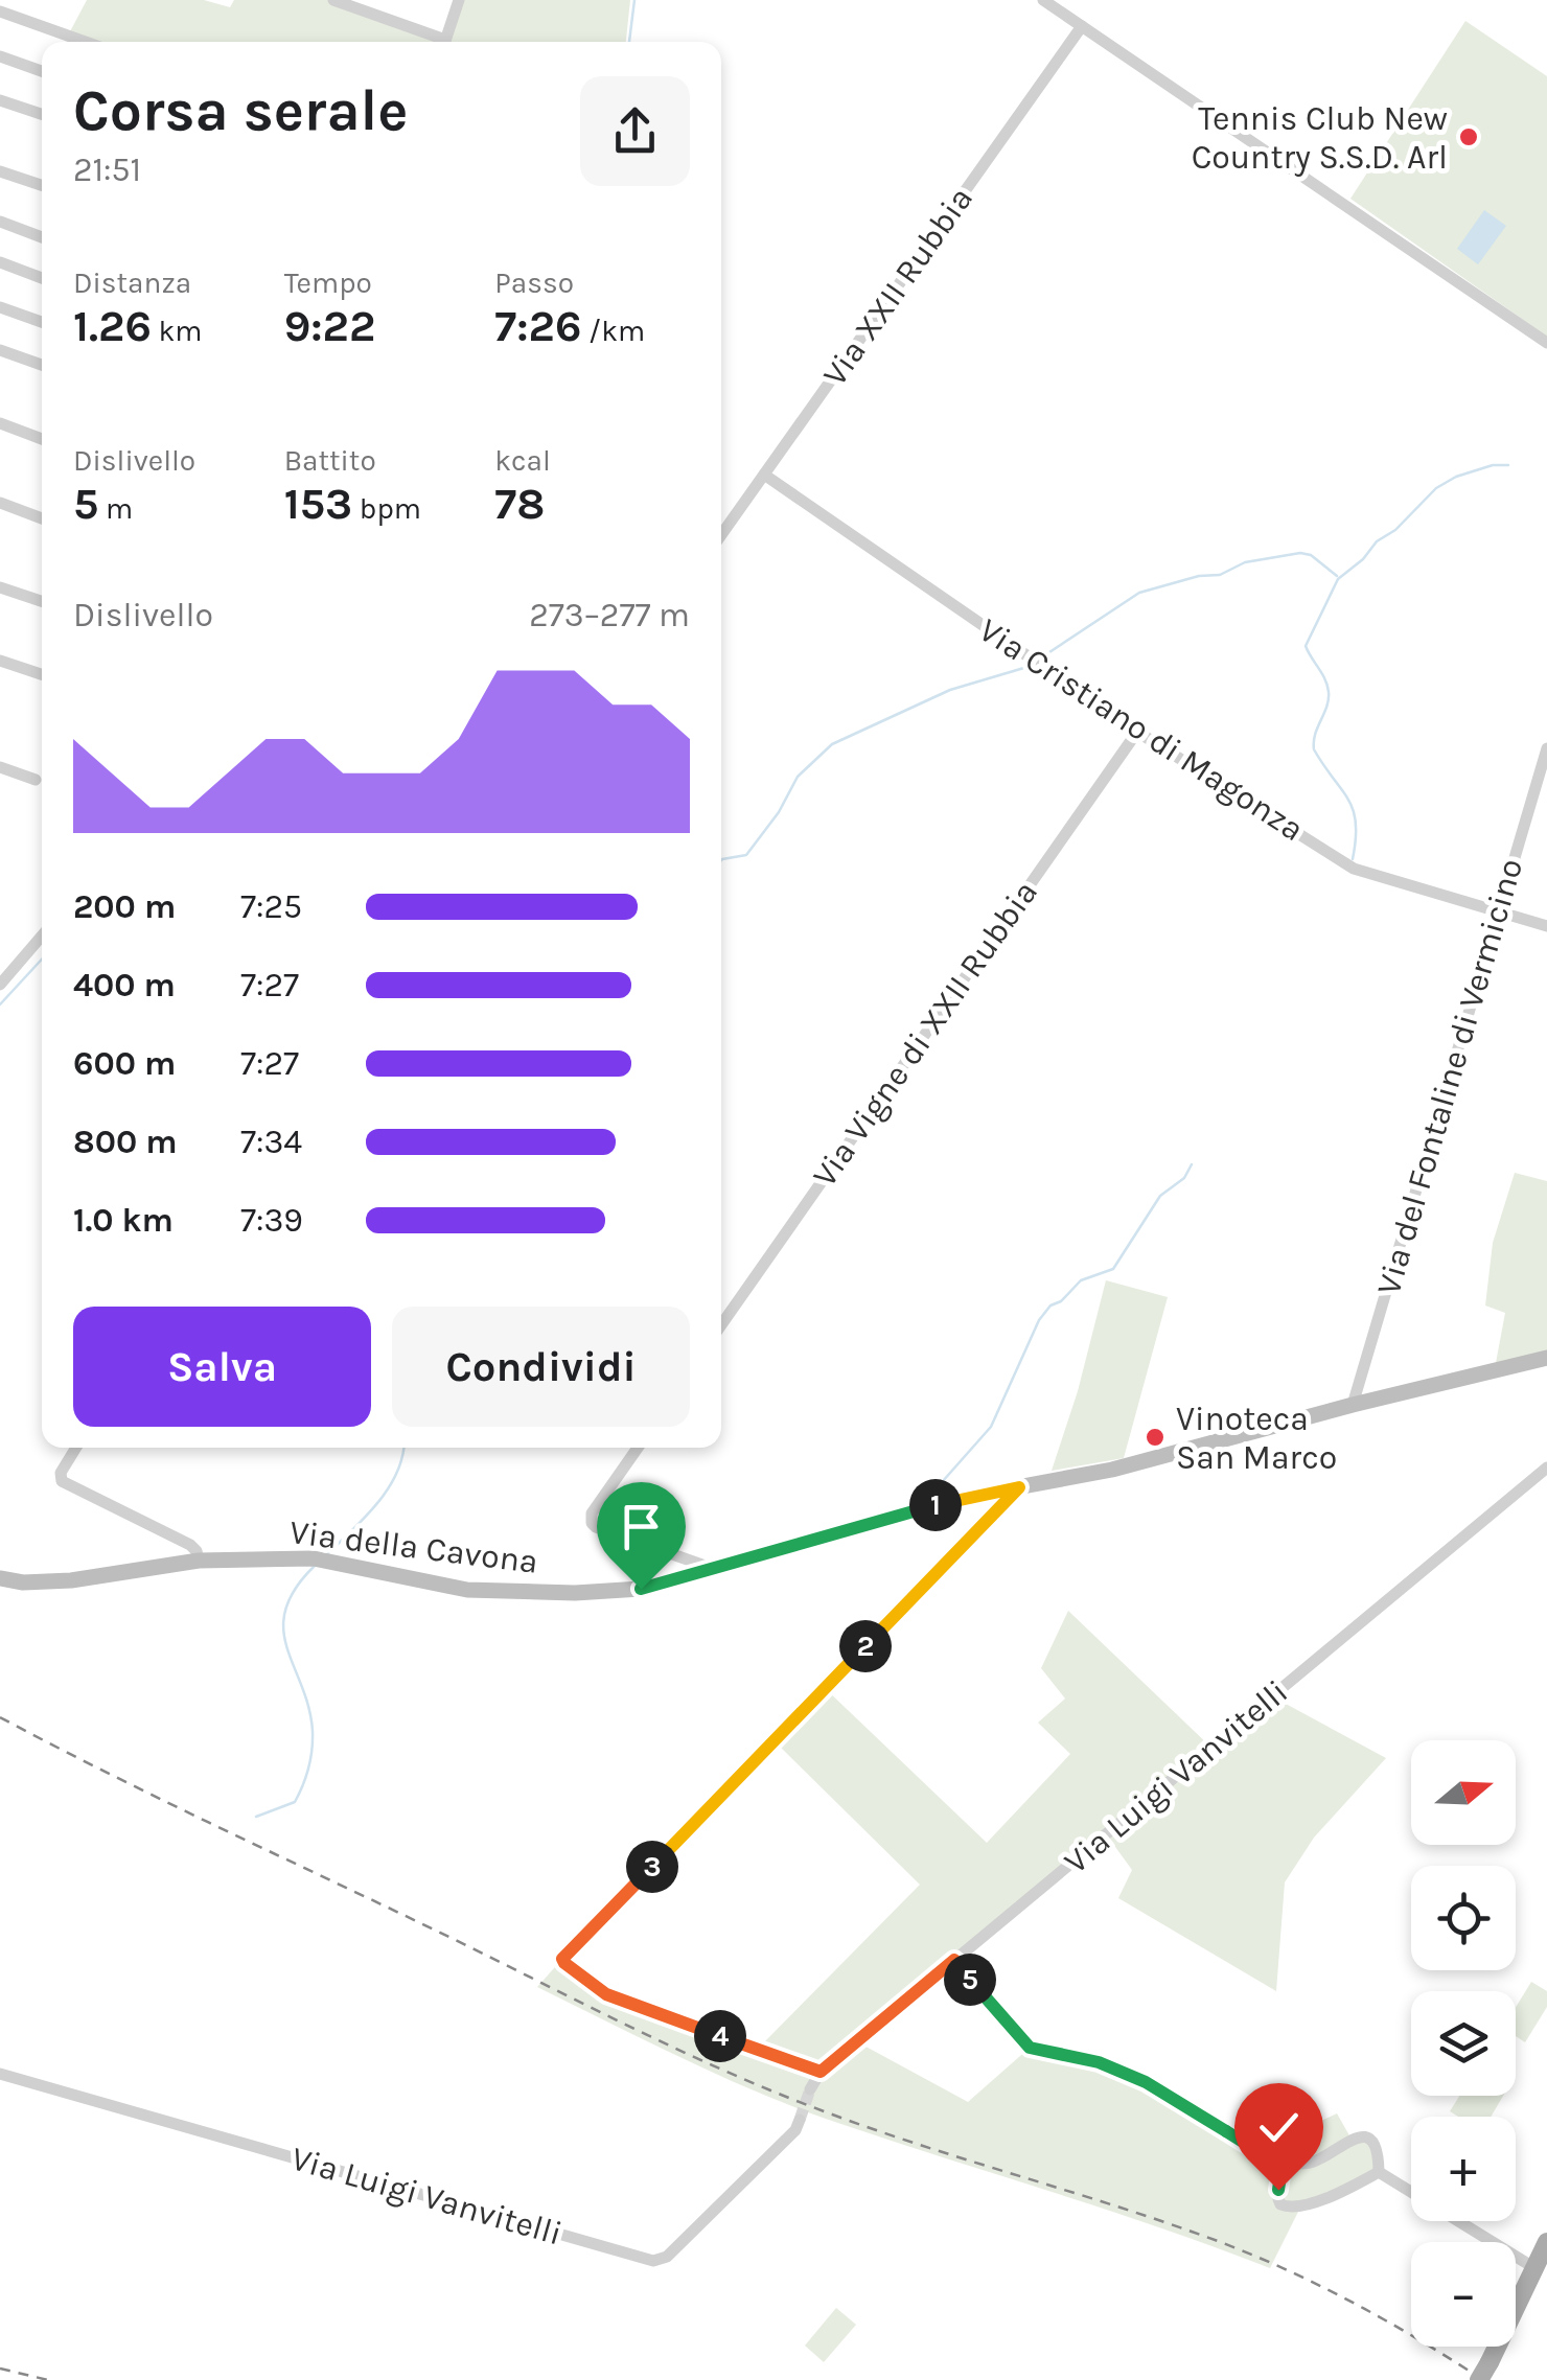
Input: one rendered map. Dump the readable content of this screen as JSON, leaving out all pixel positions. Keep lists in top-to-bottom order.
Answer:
{
  "streets": {
    "main road": ["Via della Cavona"],
    "street": [
      "Via XXII Rubbia",
      "Via Cristiano di Magonza",
      "Via Vigne di XXII Rubbia",
      "Via del Fontaline di Vermicino",
      "Via Luigi Vanvitelli"
    ]
  },
  "crossings": [
    ["Via XXII Rubbia", "Via Cristiano di Magonza"],
    ["Via Cristiano di Magonza", "Via Vigne di XXII Rubbia"],
    ["Via Cristiano di Magonza", "Via del Fontaline di Vermicino"],
    ["Via del Fontaline di Vermicino", "Via della Cavona"]
  ],
  "places": ["Tennis Club New Country S.S.D. Arl", "Vinoteca San Marco"],
  "north": "right",
  "page": {
    "heading": ["Corsa serale", "21:51"],
    "stats": [
      ["Distanza", "1.26 km"],
      ["Tempo", "9:22"],
      ["Passo", "7:26 /km"],
      ["Dislivello", "5 m"],
      ["Battito", "153 bpm"],
      ["kcal", "78"]
    ],
    "chart": ["Dislivello", "273–277 m"],
    "list": [
      {
        "name": "200 m",
        "note": "7:25"
      },
      {
        "name": "400 m",
        "note": "7:27"
      },
      {
        "name": "600 m",
        "note": "7:27"
      },
      {
        "name": "800 m",
        "note": "7:34"
      },
      {
        "name": "1.0 km",
        "note": "7:39"
      }
    ],
    "buttons": ["Salva", "Condividi"],
    "pins": [
      "1",
      "2",
      "3",
      "5",
      "4"
    ],
    "map_buttons": ["+", "−"]
  }
}
